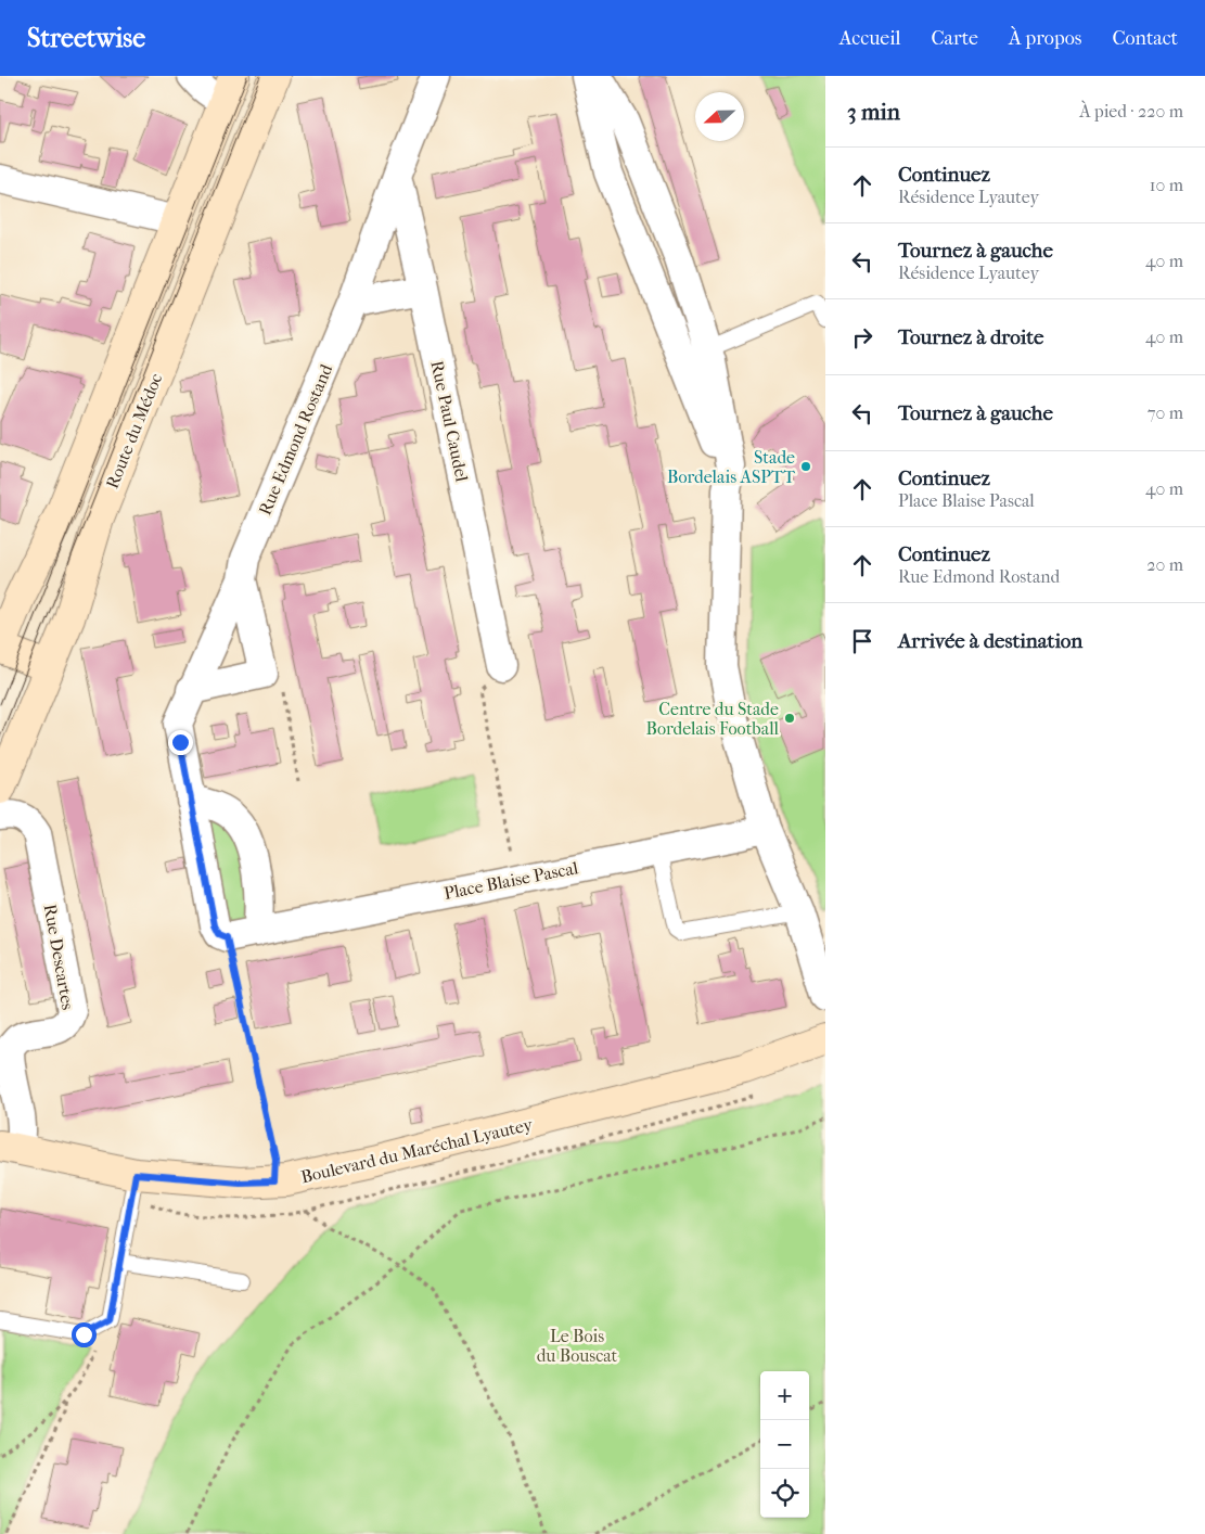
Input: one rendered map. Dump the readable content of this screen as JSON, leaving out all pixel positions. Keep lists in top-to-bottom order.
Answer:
{
  "streets": {
    "main road": ["Route du Médoc", "Boulevard du Maréchal Lyautey"],
    "street": [
      "Rue Paul Caudel",
      "Rue Edmond Rostand",
      "Place Blaise Pascal",
      "Rue Descartes"
    ]
  },
  "crossings": [
    ["Rue Paul Caudel", "Rue Edmond Rostand"],
    ["Rue Descartes", "Boulevard du Maréchal Lyautey"]
  ],
  "parks": ["Le Bois du Bouscat"],
  "places": ["Stade Bordelais ASPTT", "Centre du Stade Bordelais Football"],
  "north": "left",
  "page": {
    "header": "Streetwise",
    "nav": [
      "Accueil",
      "Carte",
      "À propos",
      "Contact"
    ],
    "heading": ["3 min", "À pied · 220 m"],
    "list": [
      ["Continuez", "Résidence Lyautey", "10 m"],
      ["Tournez à gauche", "Résidence Lyautey", "40 m"],
      ["Tournez à droite", "40 m"],
      ["Tournez à gauche", "70 m"],
      ["Continuez", "Place Blaise Pascal", "40 m"],
      ["Continuez", "Rue Edmond Rostand", "20 m"],
      "Arrivée à destination"
    ],
    "map_buttons": ["+", "−"]
  }
}
